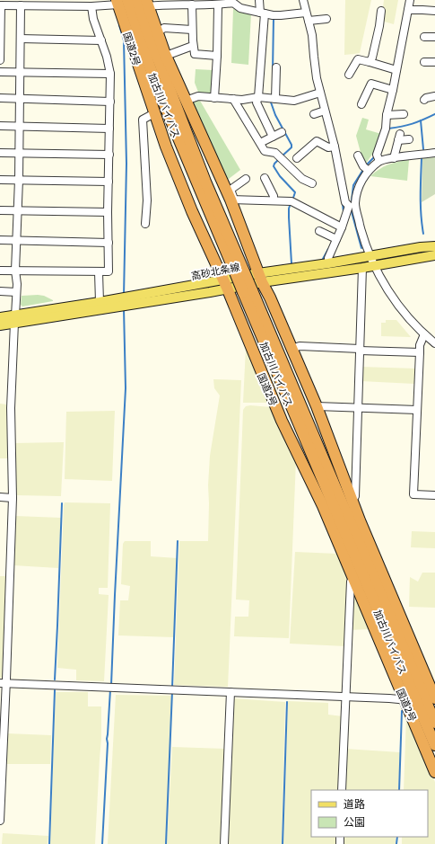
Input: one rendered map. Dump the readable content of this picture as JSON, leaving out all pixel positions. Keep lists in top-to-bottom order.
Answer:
{
  "streets": {
    "highway": ["国道2号", "加古川バイパス"],
    "main road": ["高砂北条線"]
  },
  "crossings": [
    ["国道2号", "加古川バイパス"],
    ["国道2号", "高砂北条線"]
  ],
  "legend": ["道路", "公園"]
}
